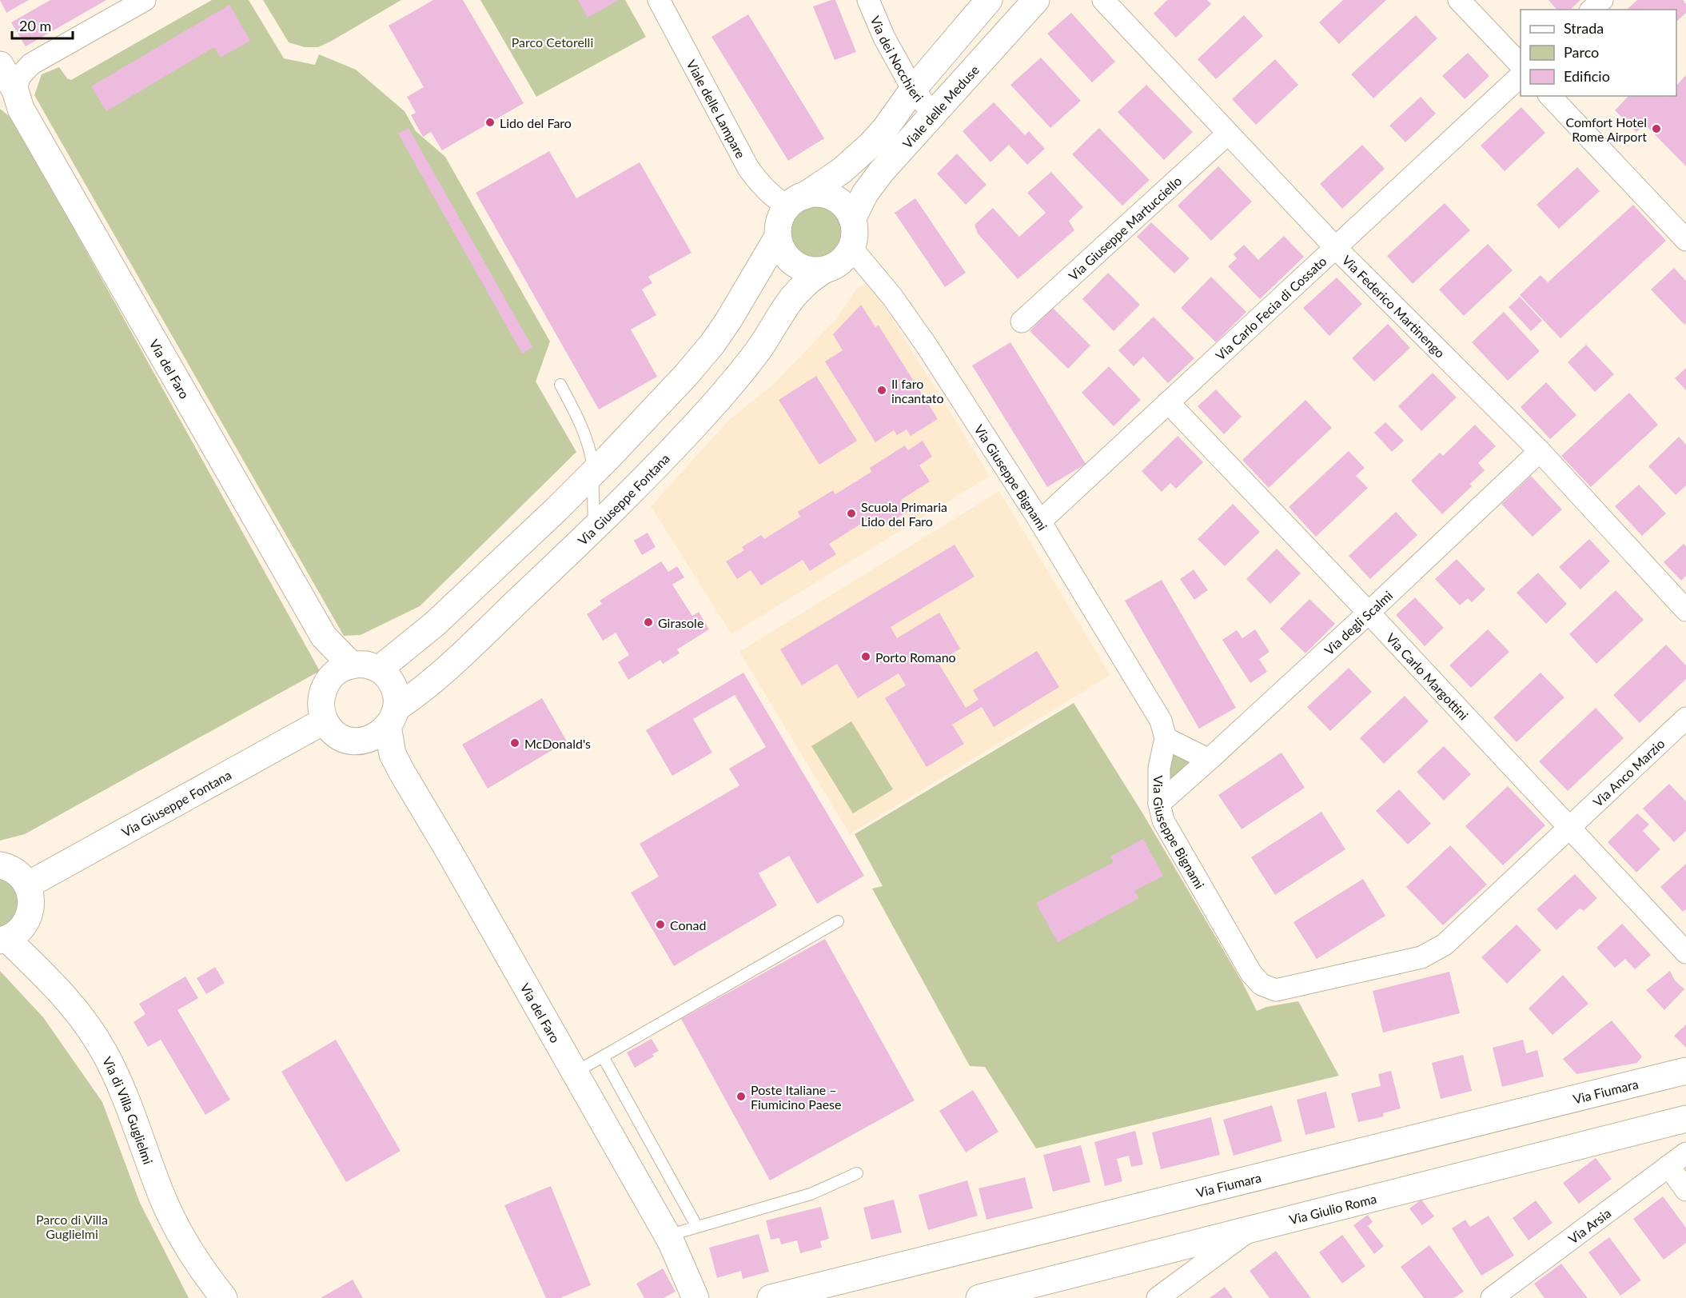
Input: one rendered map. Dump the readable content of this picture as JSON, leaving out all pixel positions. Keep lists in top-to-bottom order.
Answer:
{
  "streets": {
    "street": [
      "Via dei Nocchieri",
      "Viale delle Meduse",
      "Viale delle Lampare",
      "Via Giuseppe Martucciello",
      "Via Federico Martinengo",
      "Via Carlo Fecia di Cossato",
      "Via del Faro",
      "Via Giuseppe Bignami",
      "Via Giuseppe Fontana",
      "Via degli Scalmi",
      "Via Carlo Margottini",
      "Via Anco Marzio",
      "Via Fiumara",
      "Via di Villa Guglielmi",
      "Via Giulio Roma",
      "Via Arsia"
    ]
  },
  "crossings": [
    ["Via dei Nocchieri", "Viale delle Meduse"],
    ["Viale delle Meduse", "Viale delle Lampare"],
    ["Viale delle Meduse", "Via Giuseppe Bignami"],
    ["Viale delle Meduse", "Via Giuseppe Fontana"],
    ["Viale delle Lampare", "Via Giuseppe Bignami"],
    ["Viale delle Lampare", "Via Giuseppe Fontana"],
    ["Via Giuseppe Martucciello", "Via Federico Martinengo"],
    ["Via Federico Martinengo", "Via Carlo Fecia di Cossato"],
    ["Via Federico Martinengo", "Via degli Scalmi"],
    ["Via Carlo Fecia di Cossato", "Via Giuseppe Bignami"],
    ["Via Carlo Fecia di Cossato", "Via Carlo Margottini"],
    ["Via del Faro", "Via Giuseppe Fontana"],
    ["Via Giuseppe Bignami", "Via Giuseppe Fontana"],
    ["Via Giuseppe Bignami", "Via degli Scalmi"],
    ["Via Giuseppe Bignami", "Via Carlo Margottini"],
    ["Via Giuseppe Bignami", "Via Anco Marzio"],
    ["Via degli Scalmi", "Via Carlo Margottini"],
    ["Via Carlo Margottini", "Via Anco Marzio"]
  ],
  "parks": ["Parco Cetorelli", "Parco di Villa Guglielmi"],
  "places": [
    "Lido del Faro",
    "Comfort Hotel Rome Airport",
    "Il faro incantato",
    "Scuola Primaria Lido del Faro",
    "Girasole",
    "Porto Romano",
    "McDonald's",
    "Conad",
    "Poste Italiane – Fiumicino Paese"
  ],
  "legend": ["Strada", "Parco", "Edificio"],
  "scale_bar": "20 m"
}
